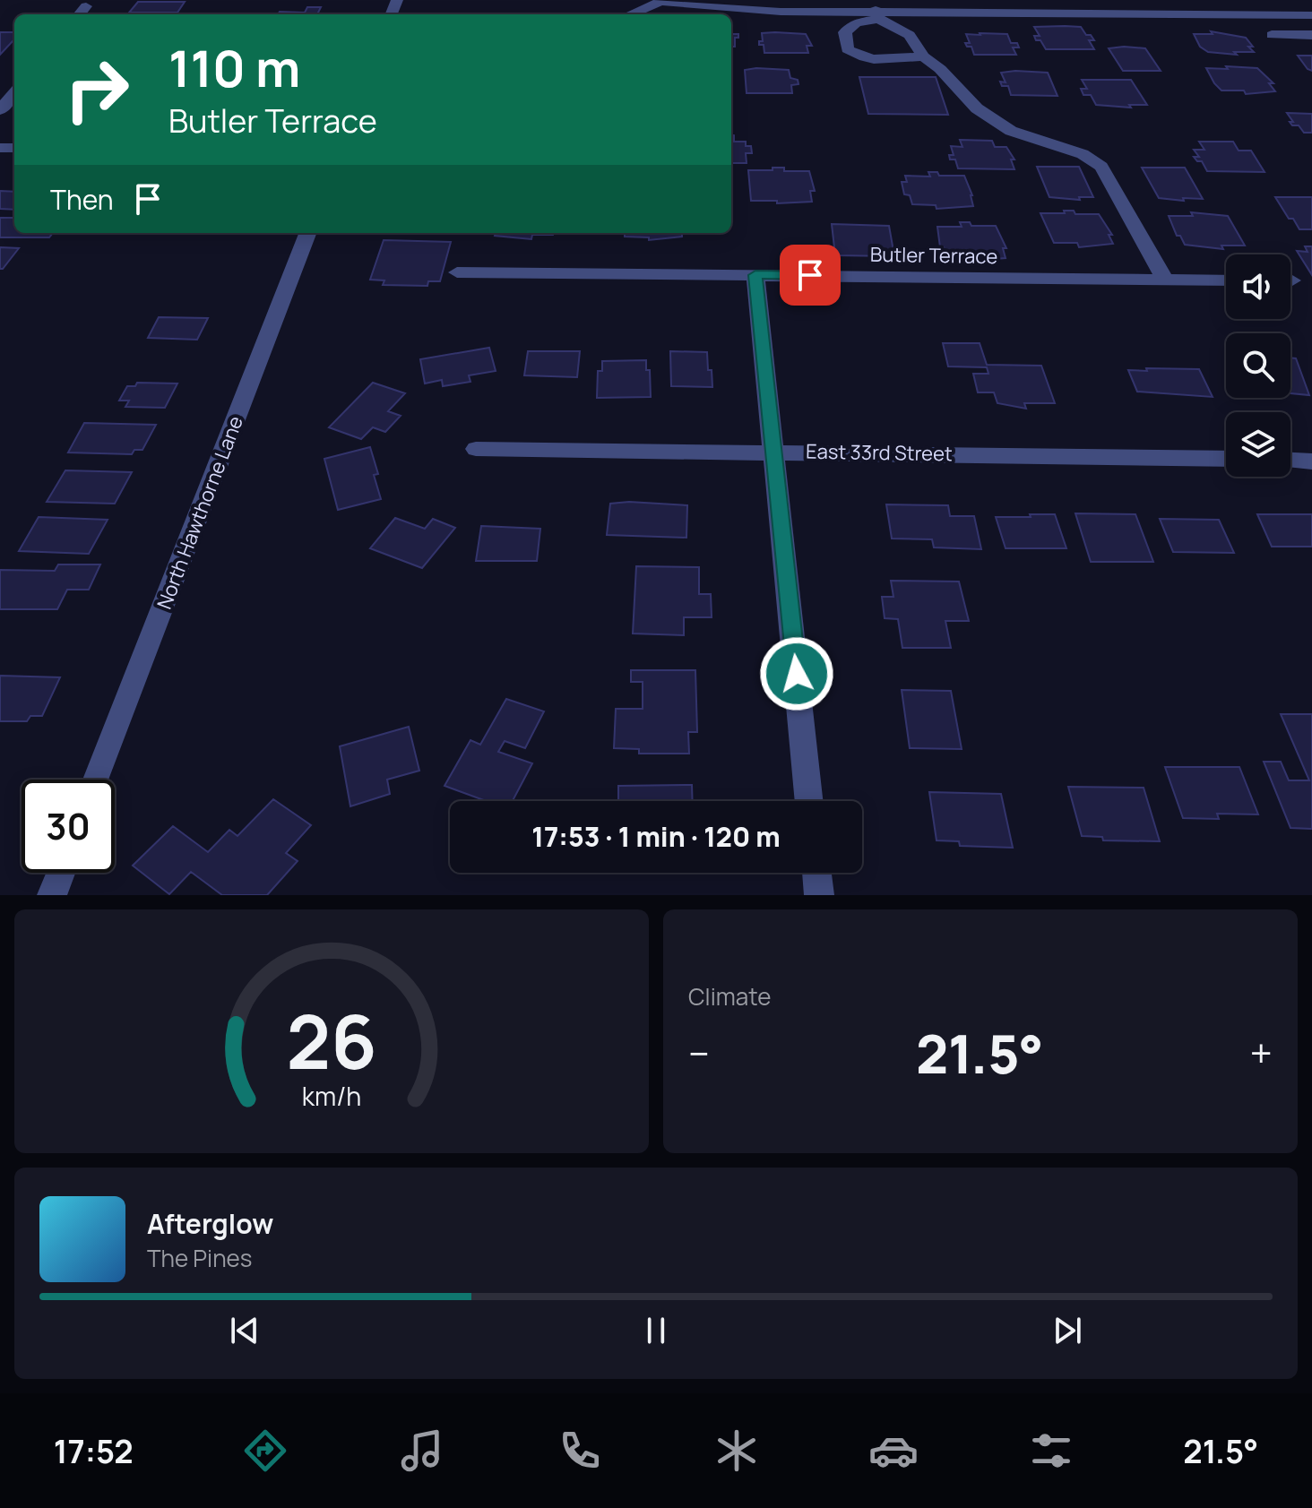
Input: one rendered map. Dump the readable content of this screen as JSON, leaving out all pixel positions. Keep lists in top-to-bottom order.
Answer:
{
  "streets": {
    "street": ["Butler Terrace", "East 33rd Street", "North Hawthorne Lane"]
  },
  "page": {
    "turn": ["110 m", "Butler Terrace"],
    "then": "Then",
    "limit": "30",
    "trip": "17:53 · 1 min · 120 m",
    "tile": "Climate",
    "heat": ["−", "21.5°", "+"],
    "song": ["Afterglow", "The Pines"],
    "tabs": ["17:52", "21.5°"],
    "gauge": ["26", "km/h"]
  }
}
